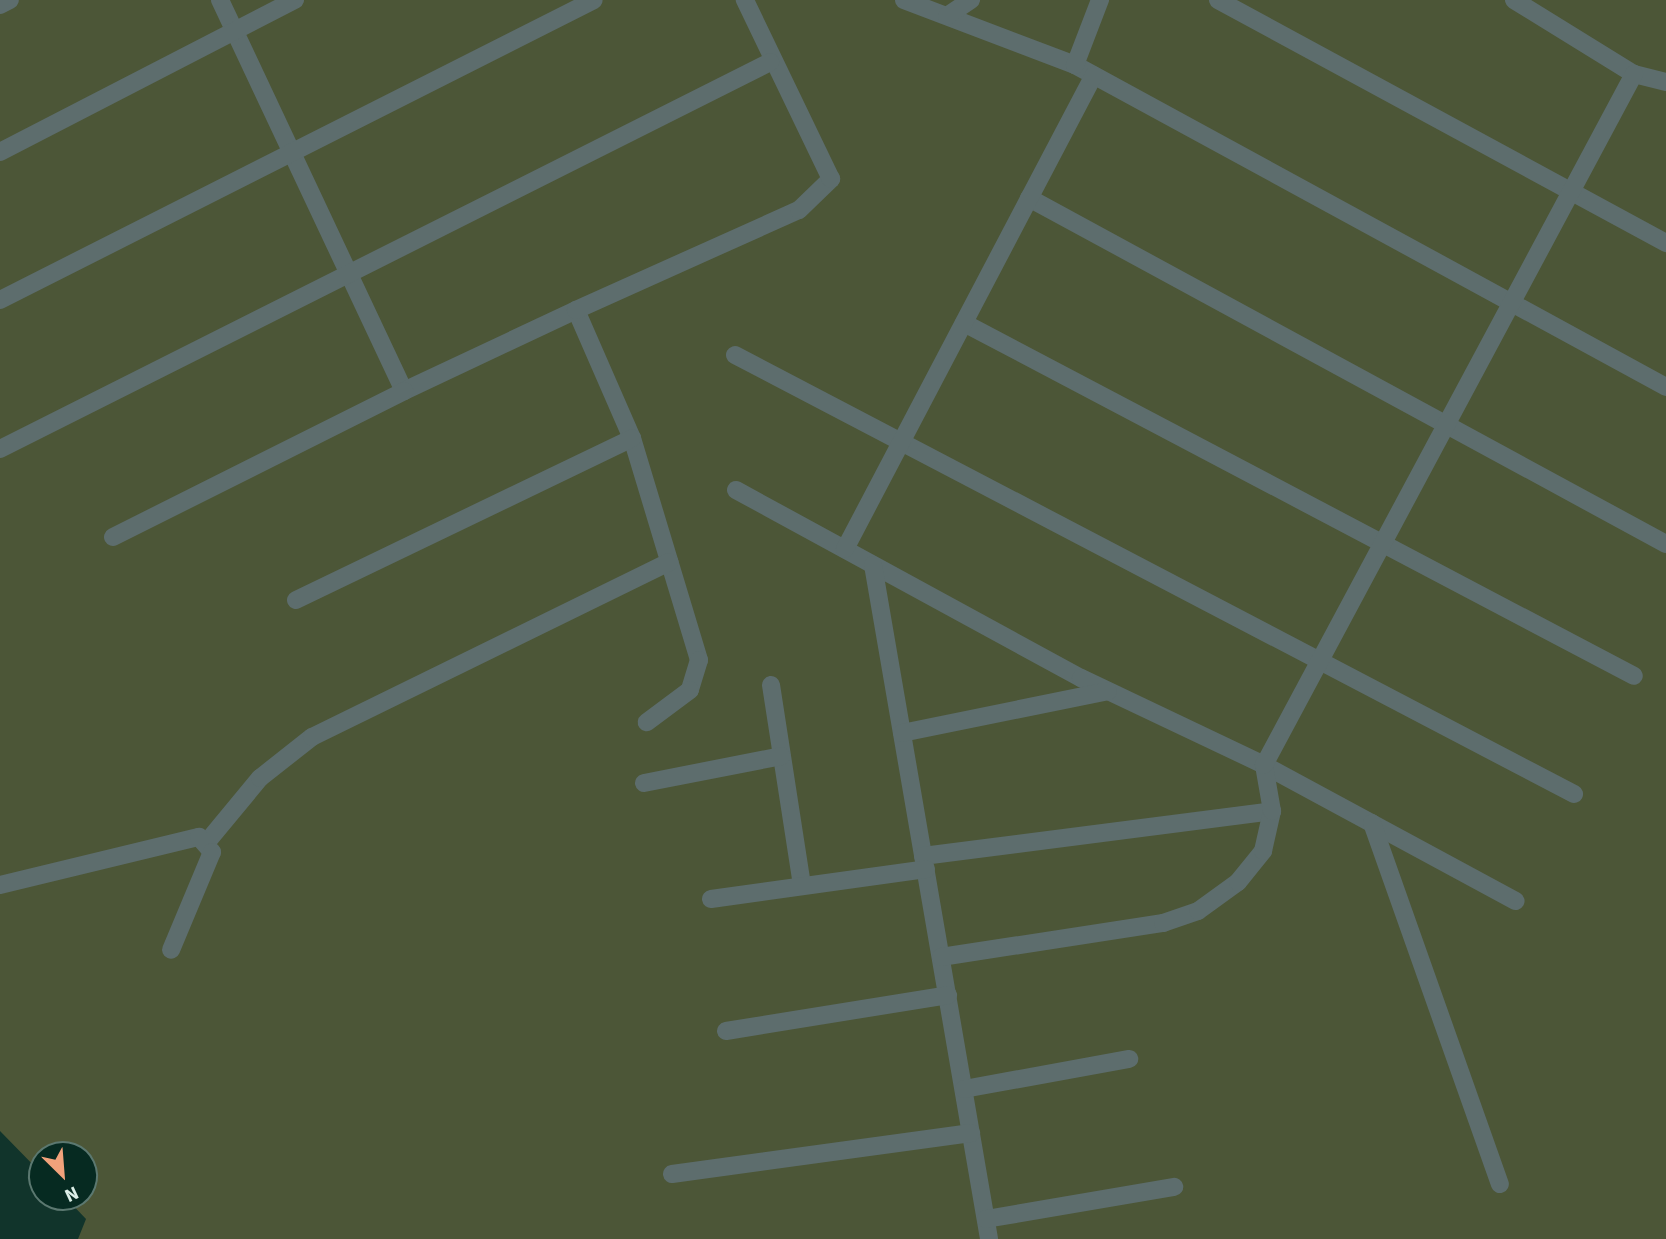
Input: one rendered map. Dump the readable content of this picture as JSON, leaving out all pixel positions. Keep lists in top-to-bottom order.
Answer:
{
  "north": "bottom right"
}
